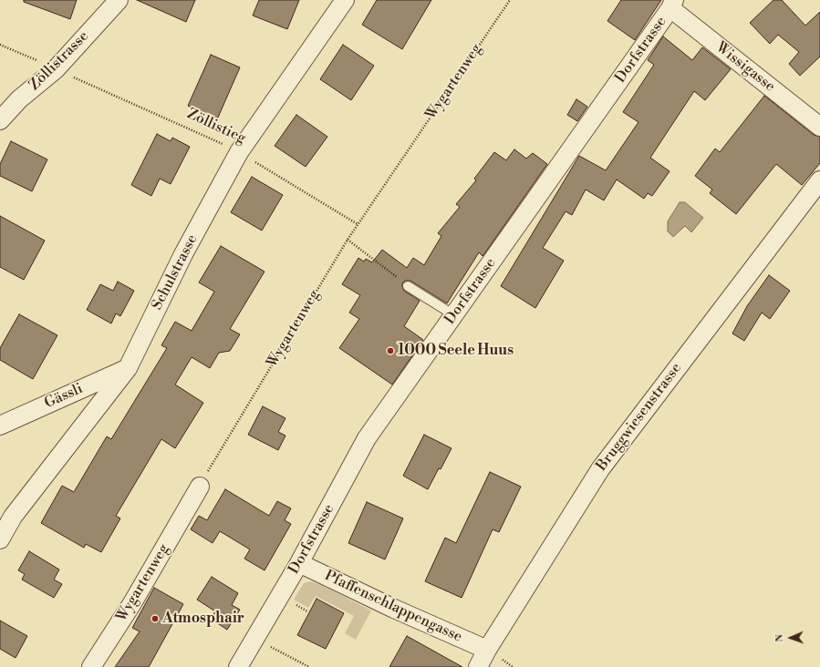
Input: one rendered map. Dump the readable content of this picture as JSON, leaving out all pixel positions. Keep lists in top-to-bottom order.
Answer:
{
  "streets": {
    "street": [
      "Dorfstrasse",
      "Zöllistrasse",
      "Wissigasse",
      "Wygartenweg",
      "Schulstrasse",
      "Gässli",
      "Bruggwiesenstrasse",
      "Pfaffenschlappengasse"
    ],
    "path": ["Zöllistieg"]
  },
  "crossings": [
    ["Dorfstrasse", "Wissigasse"],
    ["Dorfstrasse", "Pfaffenschlappengasse"],
    ["Zöllistrasse", "Zöllistieg"],
    ["Wygartenweg", "Zöllistieg"],
    ["Zöllistieg", "Schulstrasse"],
    ["Schulstrasse", "Gässli"],
    ["Bruggwiesenstrasse", "Pfaffenschlappengasse"]
  ],
  "places": ["1000 Seele Huus", "Atmosphair"],
  "north": "left"
}
